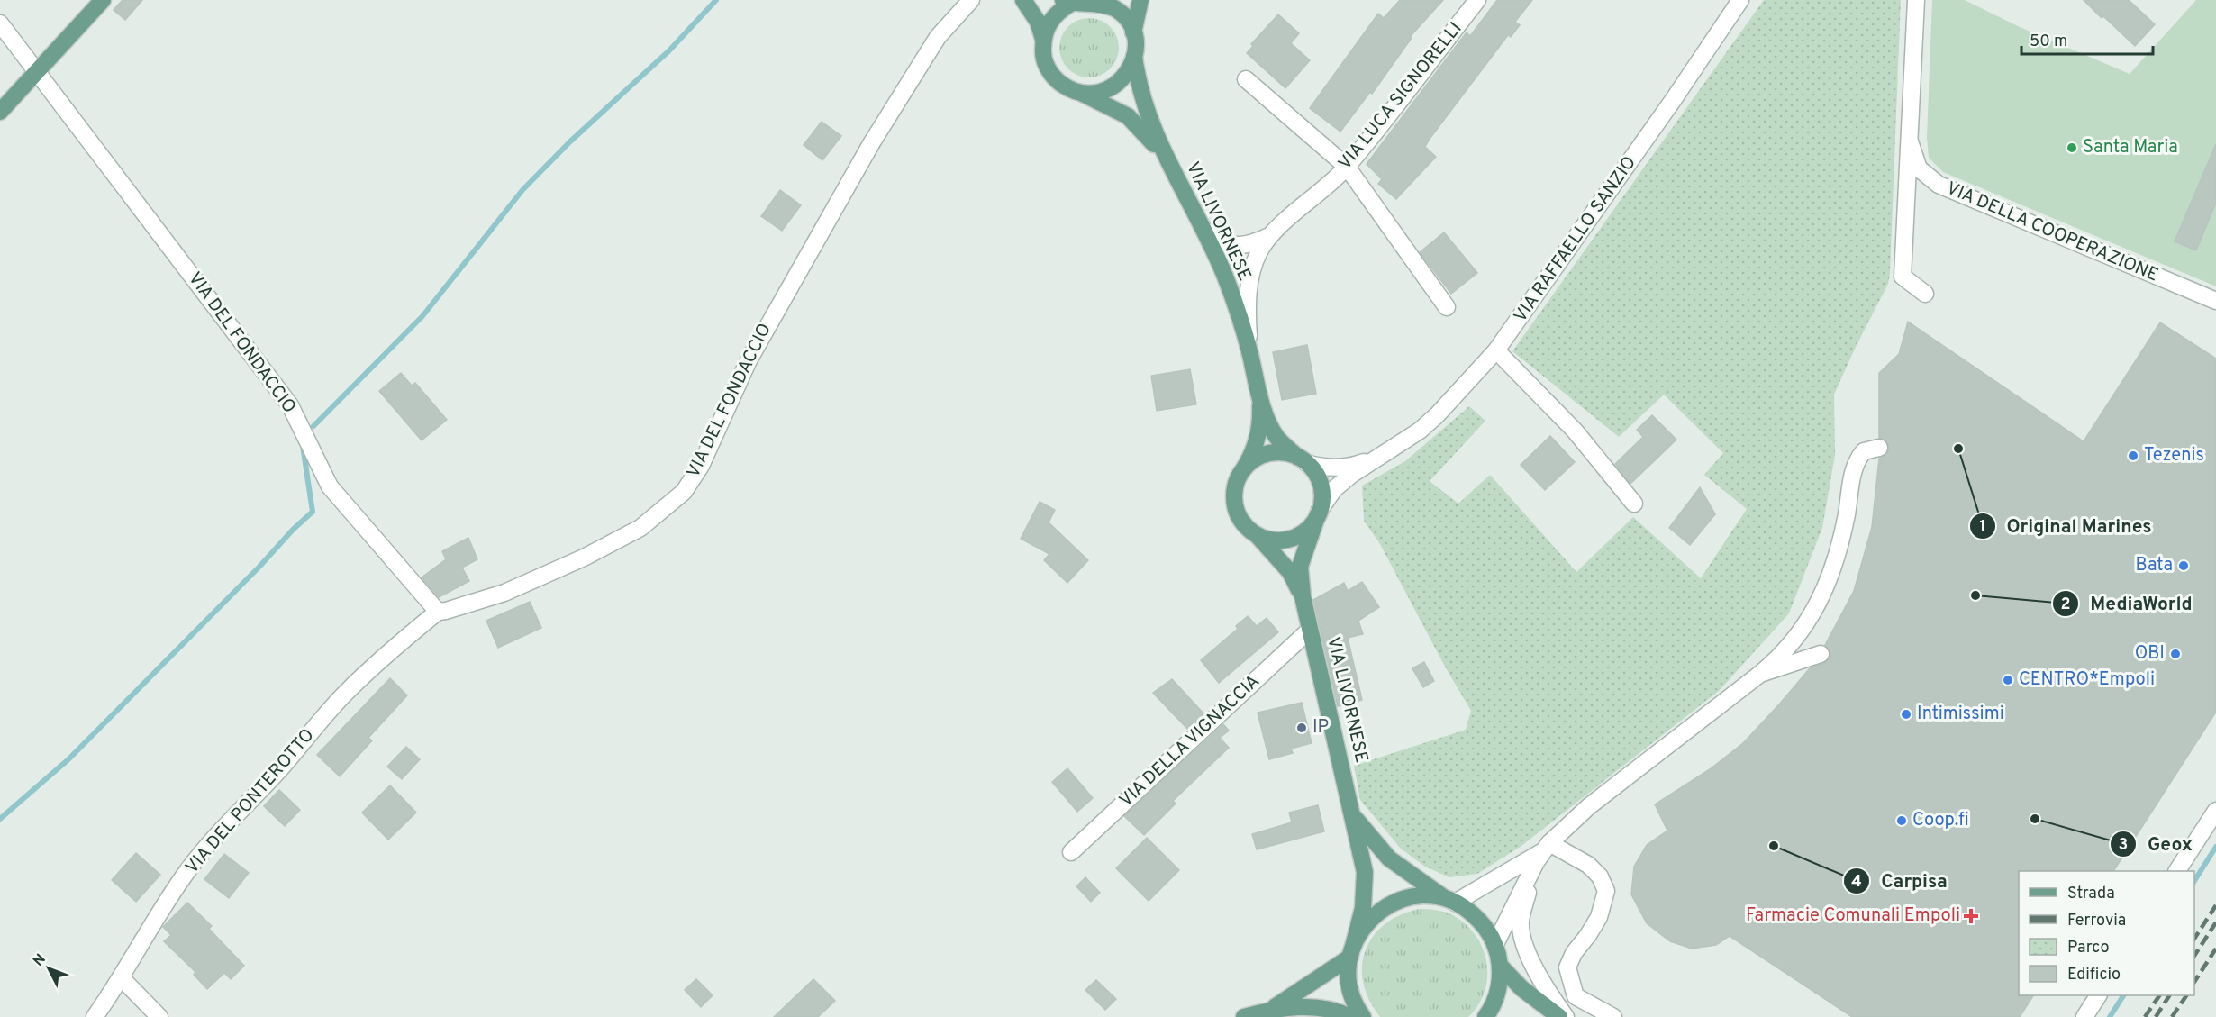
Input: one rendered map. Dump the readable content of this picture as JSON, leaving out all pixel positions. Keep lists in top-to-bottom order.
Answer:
{
  "streets": {
    "main road": ["VIA LIVORNESE"],
    "street": [
      "VIA LUCA SIGNORELLI",
      "VIA DELLA COOPERAZIONE",
      "VIA RAFFAELLO SANZIO",
      "VIA DEL FONDACCIO",
      "VIA DELLA VIGNACCIA",
      "VIA DEL PONTEROTTO"
    ]
  },
  "crossings": [
    ["VIA LIVORNESE", "VIA RAFFAELLO SANZIO"],
    ["VIA LIVORNESE", "VIA DELLA VIGNACCIA"],
    ["VIA DEL FONDACCIO", "VIA DEL PONTEROTTO"]
  ],
  "places": {
    "other": [
      "Santa Maria",
      "Original Marines",
      "Tezenis",
      "Bata",
      "MediaWorld",
      "OBI",
      "CENTRO*Empoli",
      "Intimissimi",
      "IP",
      "Geox",
      "Coop.fi",
      "Carpisa"
    ],
    "health": ["Farmacie Comunali Empoli"]
  },
  "legend": [
    "Strada",
    "Ferrovia",
    "Parco",
    "Edificio"
  ],
  "scale_bar": "50 m",
  "north": "top left"
}
